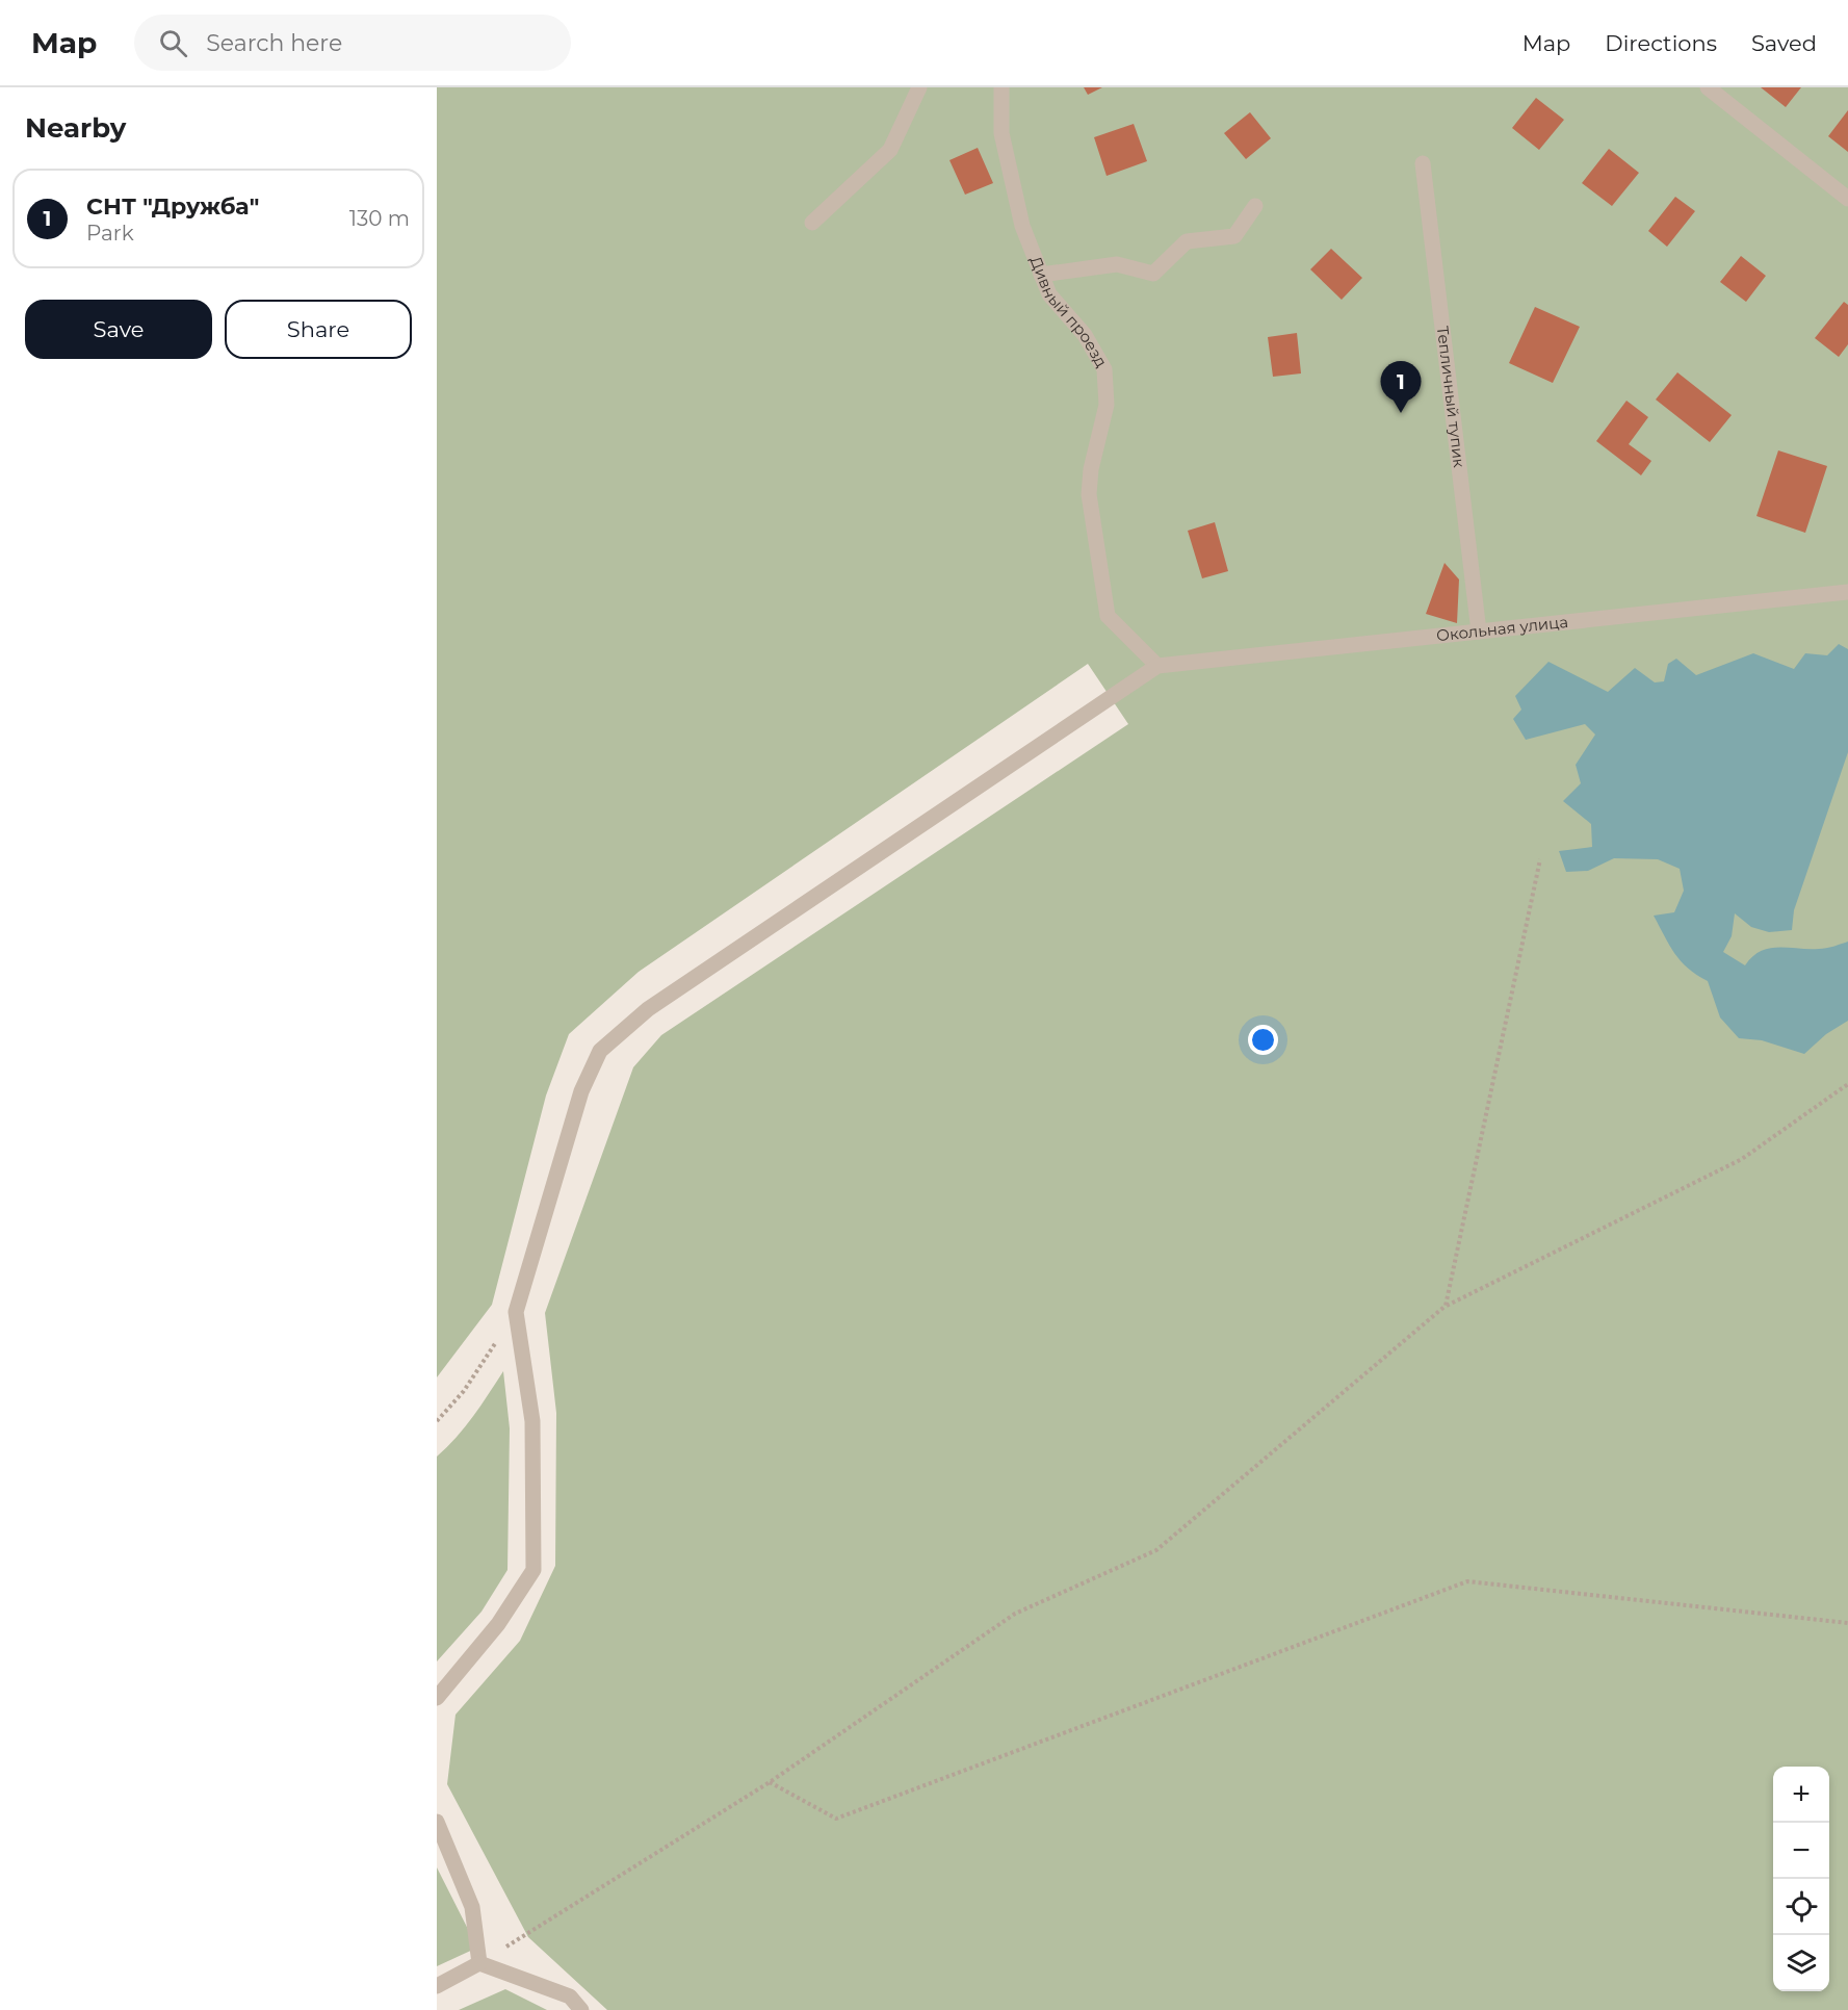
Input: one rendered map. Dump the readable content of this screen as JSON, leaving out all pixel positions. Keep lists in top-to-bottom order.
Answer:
{
  "streets": {
    "street": ["Дивный проезд", "Тепличный тупик", "Окольная улица"]
  },
  "crossings": [
    ["Дивный проезд", "Окольная улица"],
    ["Тепличный тупик", "Окольная улица"]
  ],
  "page": {
    "header": "Map",
    "search": "Search here",
    "nav": ["Map", "Directions", "Saved"],
    "heading": "Nearby",
    "list": [
      {
        "mark": "1",
        "name": "СНТ \"Дружба\"",
        "note": "Park",
        "value": "130 m"
      }
    ],
    "buttons": ["Save", "Share"],
    "pins": "1",
    "map_buttons": ["+", "−"]
  }
}
